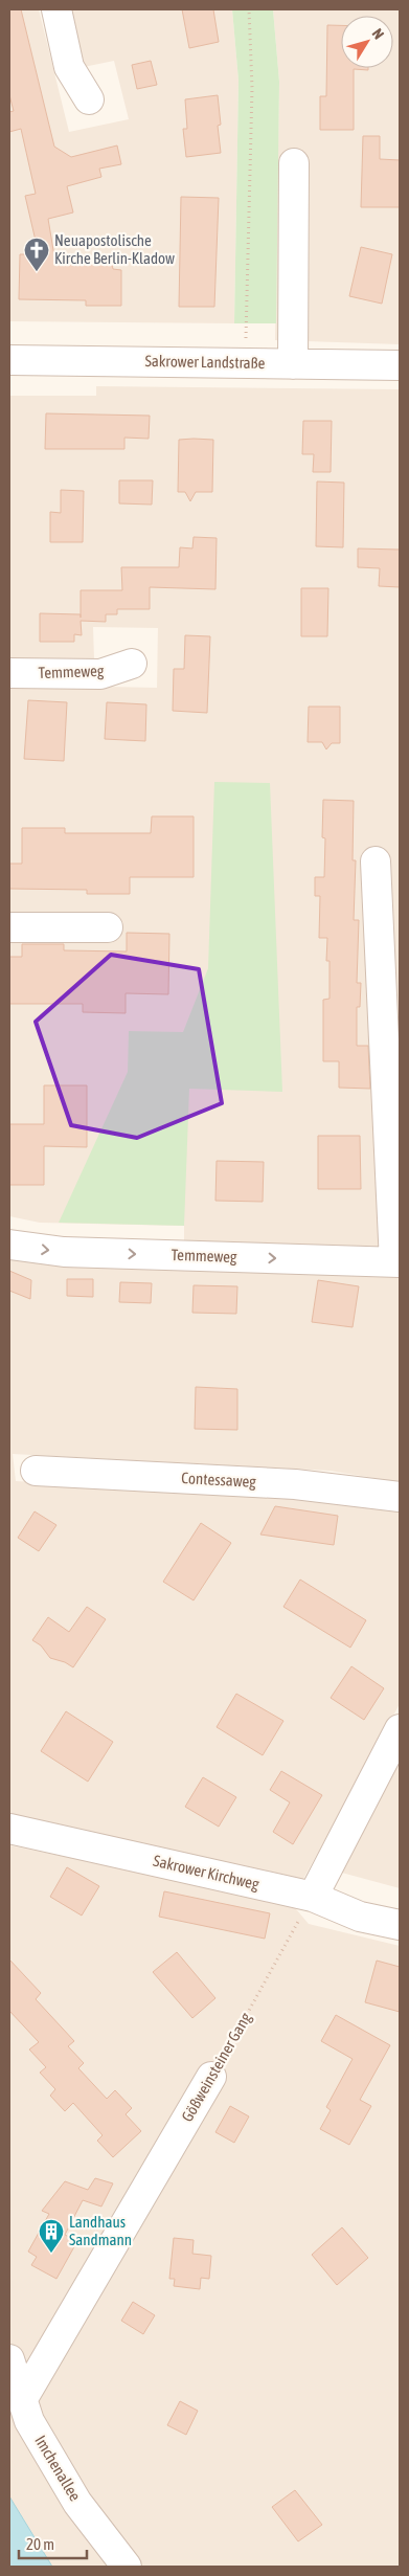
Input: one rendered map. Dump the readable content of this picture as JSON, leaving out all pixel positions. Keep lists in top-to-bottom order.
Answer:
{
  "streets": {
    "street": [
      "Sakrower Landstraße",
      "Temmeweg",
      "Contessaweg",
      "Sakrower Kirchweg",
      "Gößweinsteiner Gang",
      "Imchenallee"
    ]
  },
  "crossings": [
    ["Sakrower Kirchweg", "Gößweinsteiner Gang"],
    ["Gößweinsteiner Gang", "Imchenallee"]
  ],
  "one_way": ["Temmeweg"],
  "places": {
    "church": ["Neuapostolische Kirche Berlin-Kladow"],
    "building": ["Landhaus Sandmann"]
  },
  "scale_bar": "20 m",
  "north": "top right"
}
